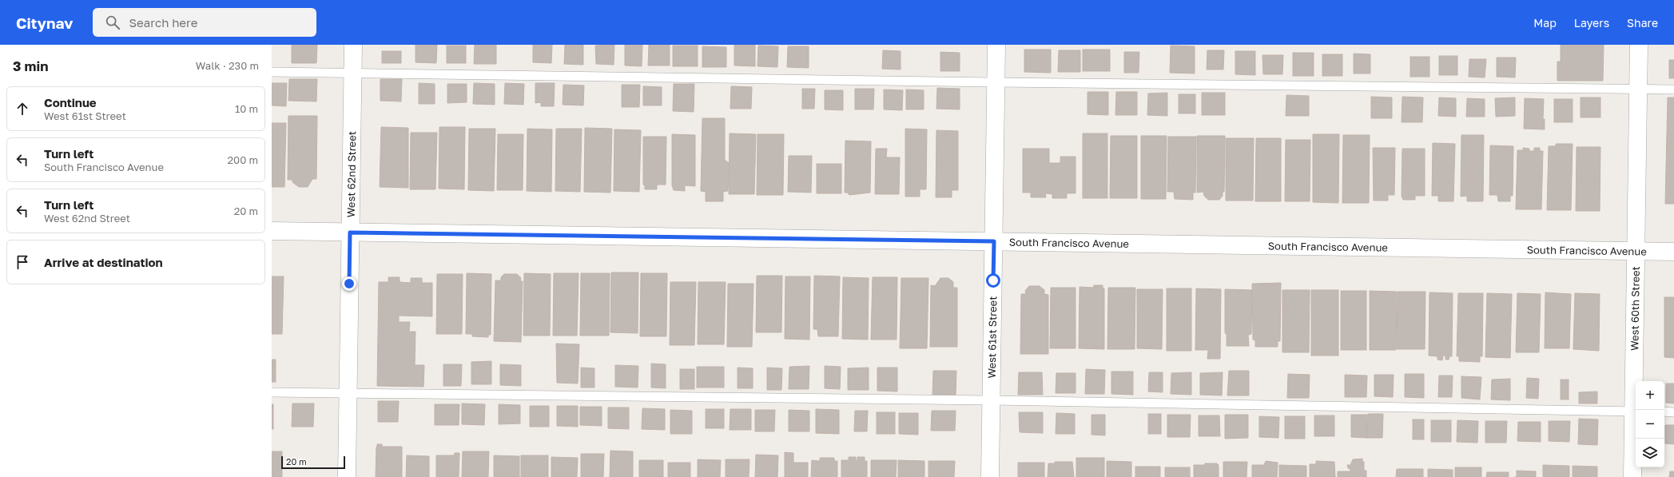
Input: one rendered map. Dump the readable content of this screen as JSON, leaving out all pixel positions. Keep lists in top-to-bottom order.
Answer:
{
  "streets": {
    "street": [
      "West 62nd Street",
      "South Francisco Avenue",
      "West 60th Street",
      "West 61st Street"
    ]
  },
  "crossings": [
    ["West 62nd Street", "South Francisco Avenue"],
    ["South Francisco Avenue", "West 60th Street"],
    ["South Francisco Avenue", "West 61st Street"]
  ],
  "scale_bar": "20 m",
  "page": {
    "header": "Citynav",
    "search": "Search here",
    "nav": ["Map", "Layers", "Share"],
    "heading": ["3 min", "Walk · 230 m"],
    "list": [
      ["Continue", "West 61st Street", "10 m"],
      ["Turn left", "South Francisco Avenue", "200 m"],
      ["Turn left", "West 62nd Street", "20 m"],
      "Arrive at destination"
    ],
    "map_buttons": ["+", "−"],
    "scale": "20 m"
  }
}
